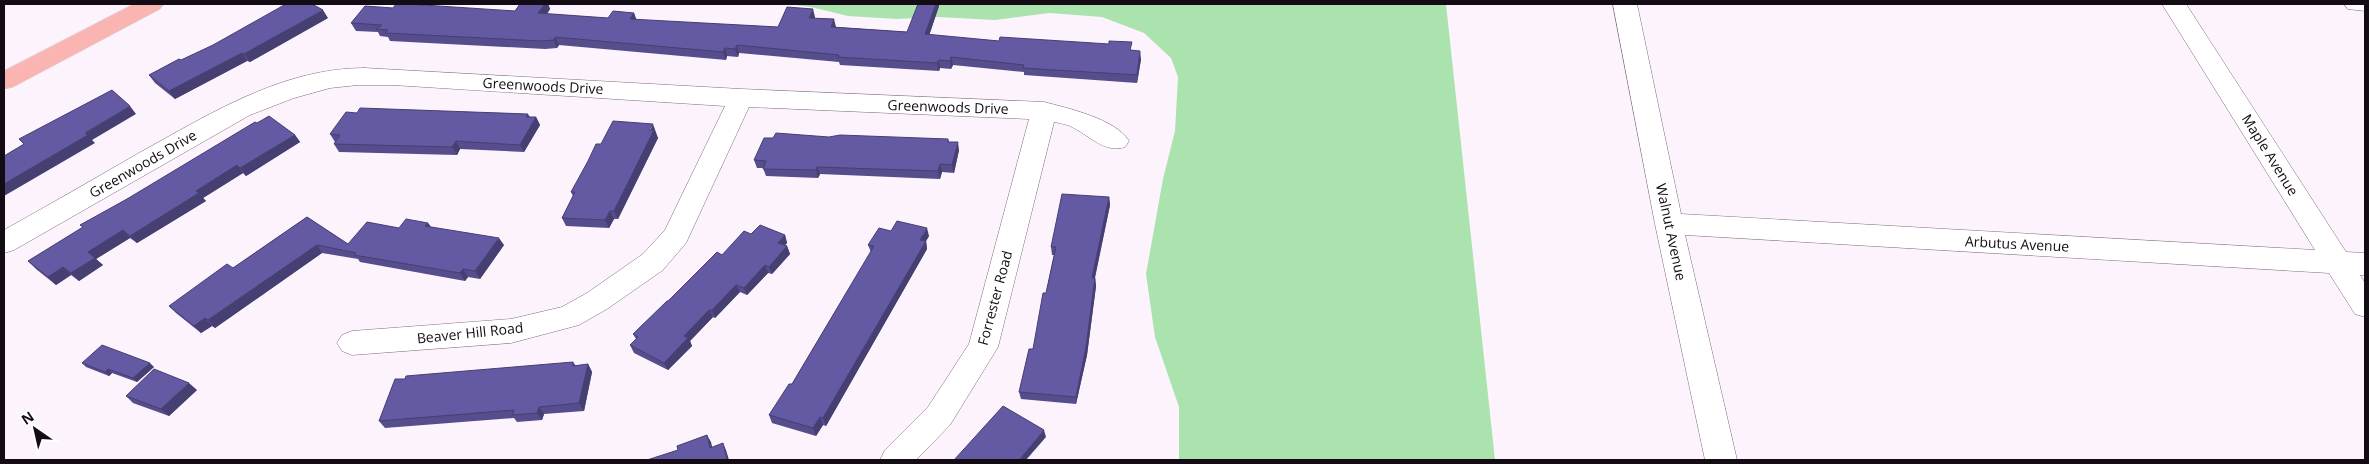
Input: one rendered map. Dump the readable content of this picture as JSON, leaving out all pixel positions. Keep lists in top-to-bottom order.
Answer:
{
  "streets": {
    "street": [
      "Greenwoods Drive",
      "Maple Avenue",
      "Walnut Avenue",
      "Arbutus Avenue",
      "Forrester Road",
      "Beaver Hill Road"
    ]
  },
  "crossings": [
    ["Greenwoods Drive", "Forrester Road"],
    ["Greenwoods Drive", "Beaver Hill Road"],
    ["Maple Avenue", "Arbutus Avenue"],
    ["Walnut Avenue", "Arbutus Avenue"]
  ],
  "north": "top left"
}
